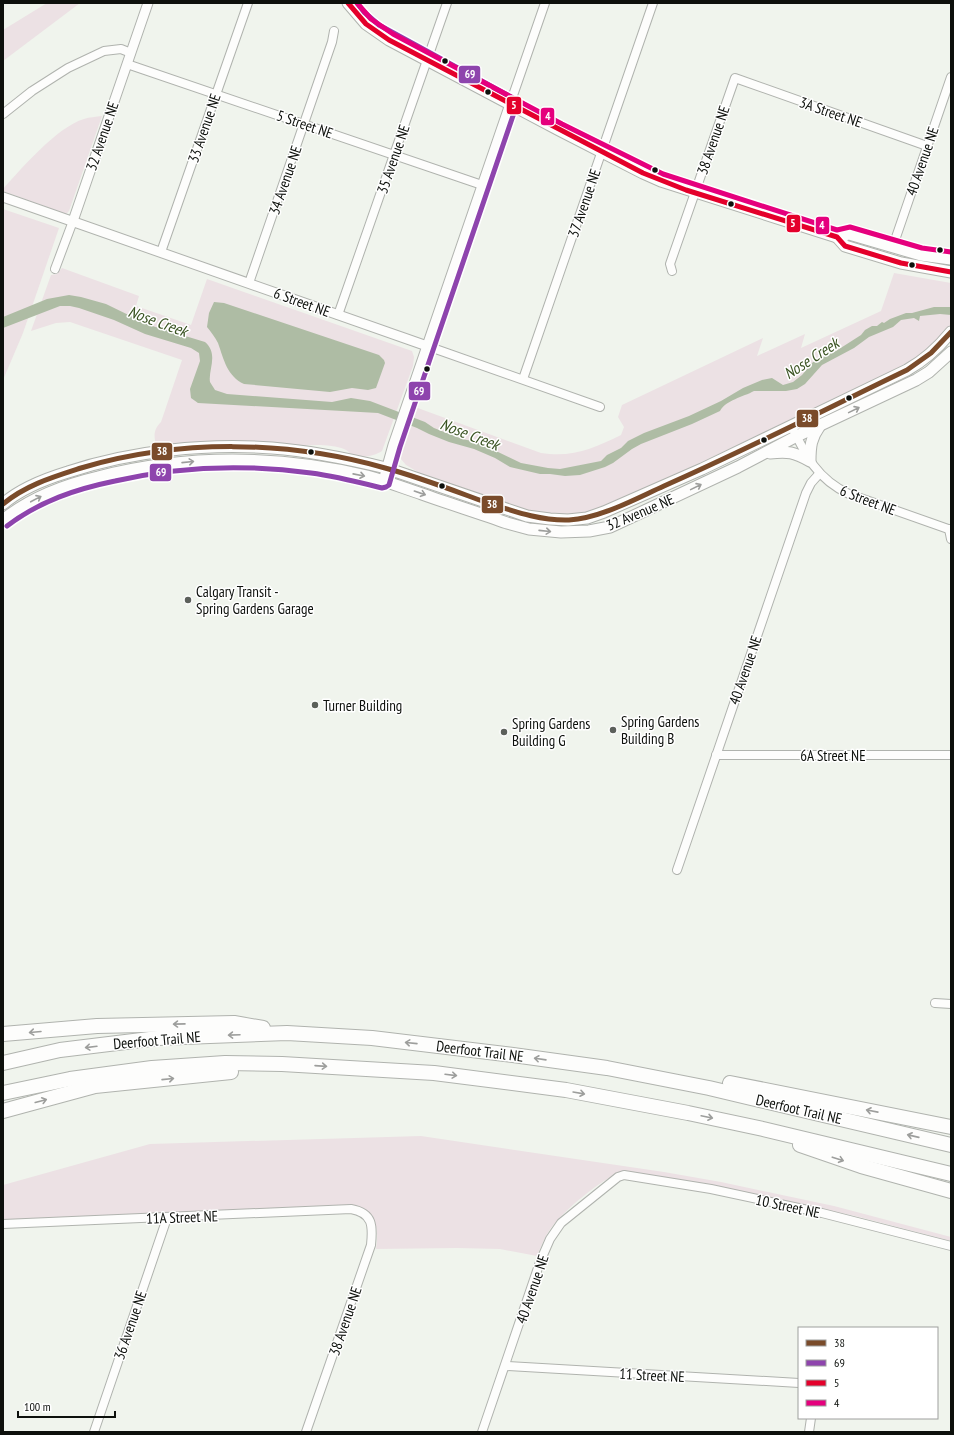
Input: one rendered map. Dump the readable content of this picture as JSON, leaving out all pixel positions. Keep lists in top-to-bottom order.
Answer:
{
  "streets": {
    "highway": ["Deerfoot Trail NE"],
    "main road": ["32 Avenue NE"],
    "street": [
      "3A Street NE",
      "5 Street NE",
      "33 Avenue NE",
      "38 Avenue NE",
      "35 Avenue NE",
      "40 Avenue NE",
      "34 Avenue NE",
      "37 Avenue NE",
      "6 Street NE",
      "6A Street NE",
      "10 Street NE",
      "11A Street NE",
      "36 Avenue NE",
      "11 Street NE"
    ]
  },
  "crossings": [
    ["3A Street NE", "38 Avenue NE"],
    ["3A Street NE", "40 Avenue NE"],
    ["5 Street NE", "33 Avenue NE"],
    ["5 Street NE", "32 Avenue NE"],
    ["5 Street NE", "35 Avenue NE"],
    ["5 Street NE", "34 Avenue NE"],
    ["33 Avenue NE", "6 Street NE"],
    ["32 Avenue NE", "6 Street NE"],
    ["38 Avenue NE", "11A Street NE"],
    ["35 Avenue NE", "6 Street NE"],
    ["40 Avenue NE", "6 Street NE"],
    ["40 Avenue NE", "6A Street NE"],
    ["40 Avenue NE", "10 Street NE"],
    ["40 Avenue NE", "11 Street NE"],
    ["34 Avenue NE", "6 Street NE"],
    ["37 Avenue NE", "6 Street NE"],
    ["11A Street NE", "36 Avenue NE"]
  ],
  "one_way": ["32 Avenue NE"],
  "water": ["Nose Creek"],
  "places": [
    "Calgary Transit - Spring Gardens Garage",
    "Turner Building",
    "Spring Gardens Building B",
    "Spring Gardens Building G"
  ],
  "lines": [
    "transit line 69",
    "transit line 5",
    "transit line 4",
    "transit line 38"
  ],
  "legend": [
    "38",
    "69",
    "5",
    "4"
  ],
  "scale_bar": "100 m"
}
